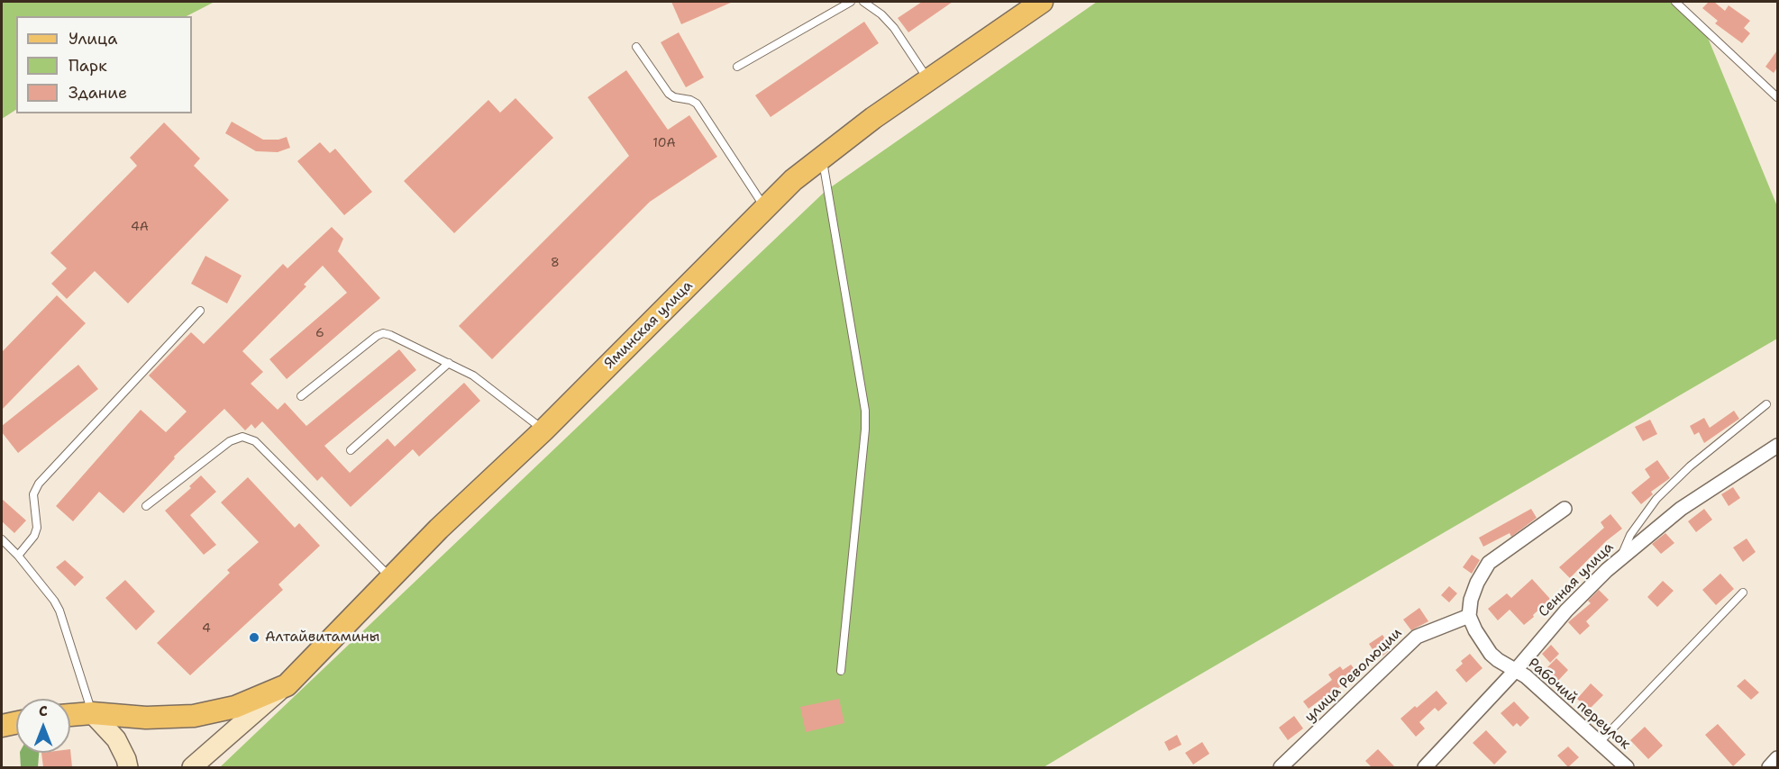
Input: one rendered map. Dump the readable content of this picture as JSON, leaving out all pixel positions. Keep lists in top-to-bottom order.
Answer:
{
  "streets": {
    "main road": ["Яминская улица"],
    "street": ["Сенная улица", "улица Революции", "Рабочий переулок"]
  },
  "crossings": [
    ["Сенная улица", "Рабочий переулок"],
    ["улица Революции", "Рабочий переулок"]
  ],
  "places": ["Алтайвитамины"],
  "house_numbers": [
    "10А",
    "4А",
    "8",
    "6",
    "4"
  ],
  "legend": ["Улица", "Парк", "Здание"],
  "north": "top"
}
